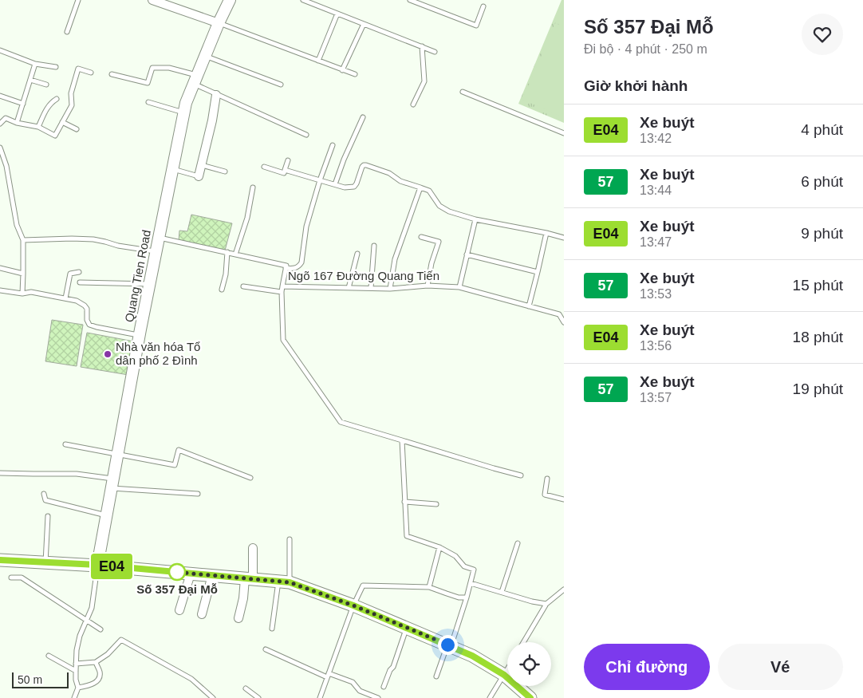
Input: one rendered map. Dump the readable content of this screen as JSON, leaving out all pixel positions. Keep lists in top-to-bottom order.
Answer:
{
  "streets": {
    "street": ["Quang Tien Road"],
    "lane": ["Ngõ 167 Đường Quang Tiến"]
  },
  "crossings": [
    ["Quang Tien Road", "Ngõ 167 Đường Quang Tiến"]
  ],
  "places": ["Nhà văn hóa Tổ dân phố 2 Đình", "Số 357 Đại Mỗ"],
  "lines": ["bus line E04"],
  "scale_bar": "50 m",
  "page": {
    "on_map": "E04",
    "heading": [
      ["Số 357 Đại Mỗ", "Đi bộ · 4 phút · 250 m"],
      "Giờ khởi hành"
    ],
    "list": [
      {
        "mark": "E04",
        "name": "Xe buýt",
        "note": "13:42",
        "value": "4 phút"
      },
      {
        "mark": "57",
        "name": "Xe buýt",
        "note": "13:44",
        "value": "6 phút"
      },
      {
        "mark": "E04",
        "name": "Xe buýt",
        "note": "13:47",
        "value": "9 phút"
      },
      {
        "mark": "57",
        "name": "Xe buýt",
        "note": "13:53",
        "value": "15 phút"
      },
      {
        "mark": "E04",
        "name": "Xe buýt",
        "note": "13:56",
        "value": "18 phút"
      },
      {
        "mark": "57",
        "name": "Xe buýt",
        "note": "13:57",
        "value": "19 phút"
      }
    ],
    "buttons": ["Chỉ đường", "Vé"],
    "scale": "50 m"
  }
}
